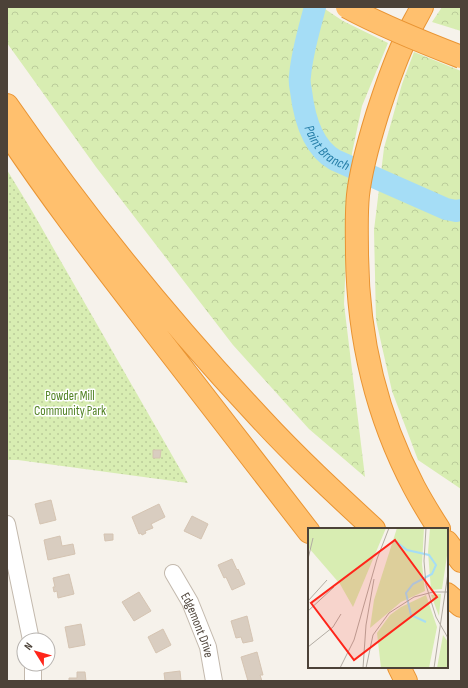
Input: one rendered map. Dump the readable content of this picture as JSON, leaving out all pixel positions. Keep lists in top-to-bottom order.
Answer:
{
  "streets": {
    "street": ["Edgemont Drive"]
  },
  "water": ["Paint Branch"],
  "parks": ["Powder Mill Community Park"],
  "north": "top left"
}
